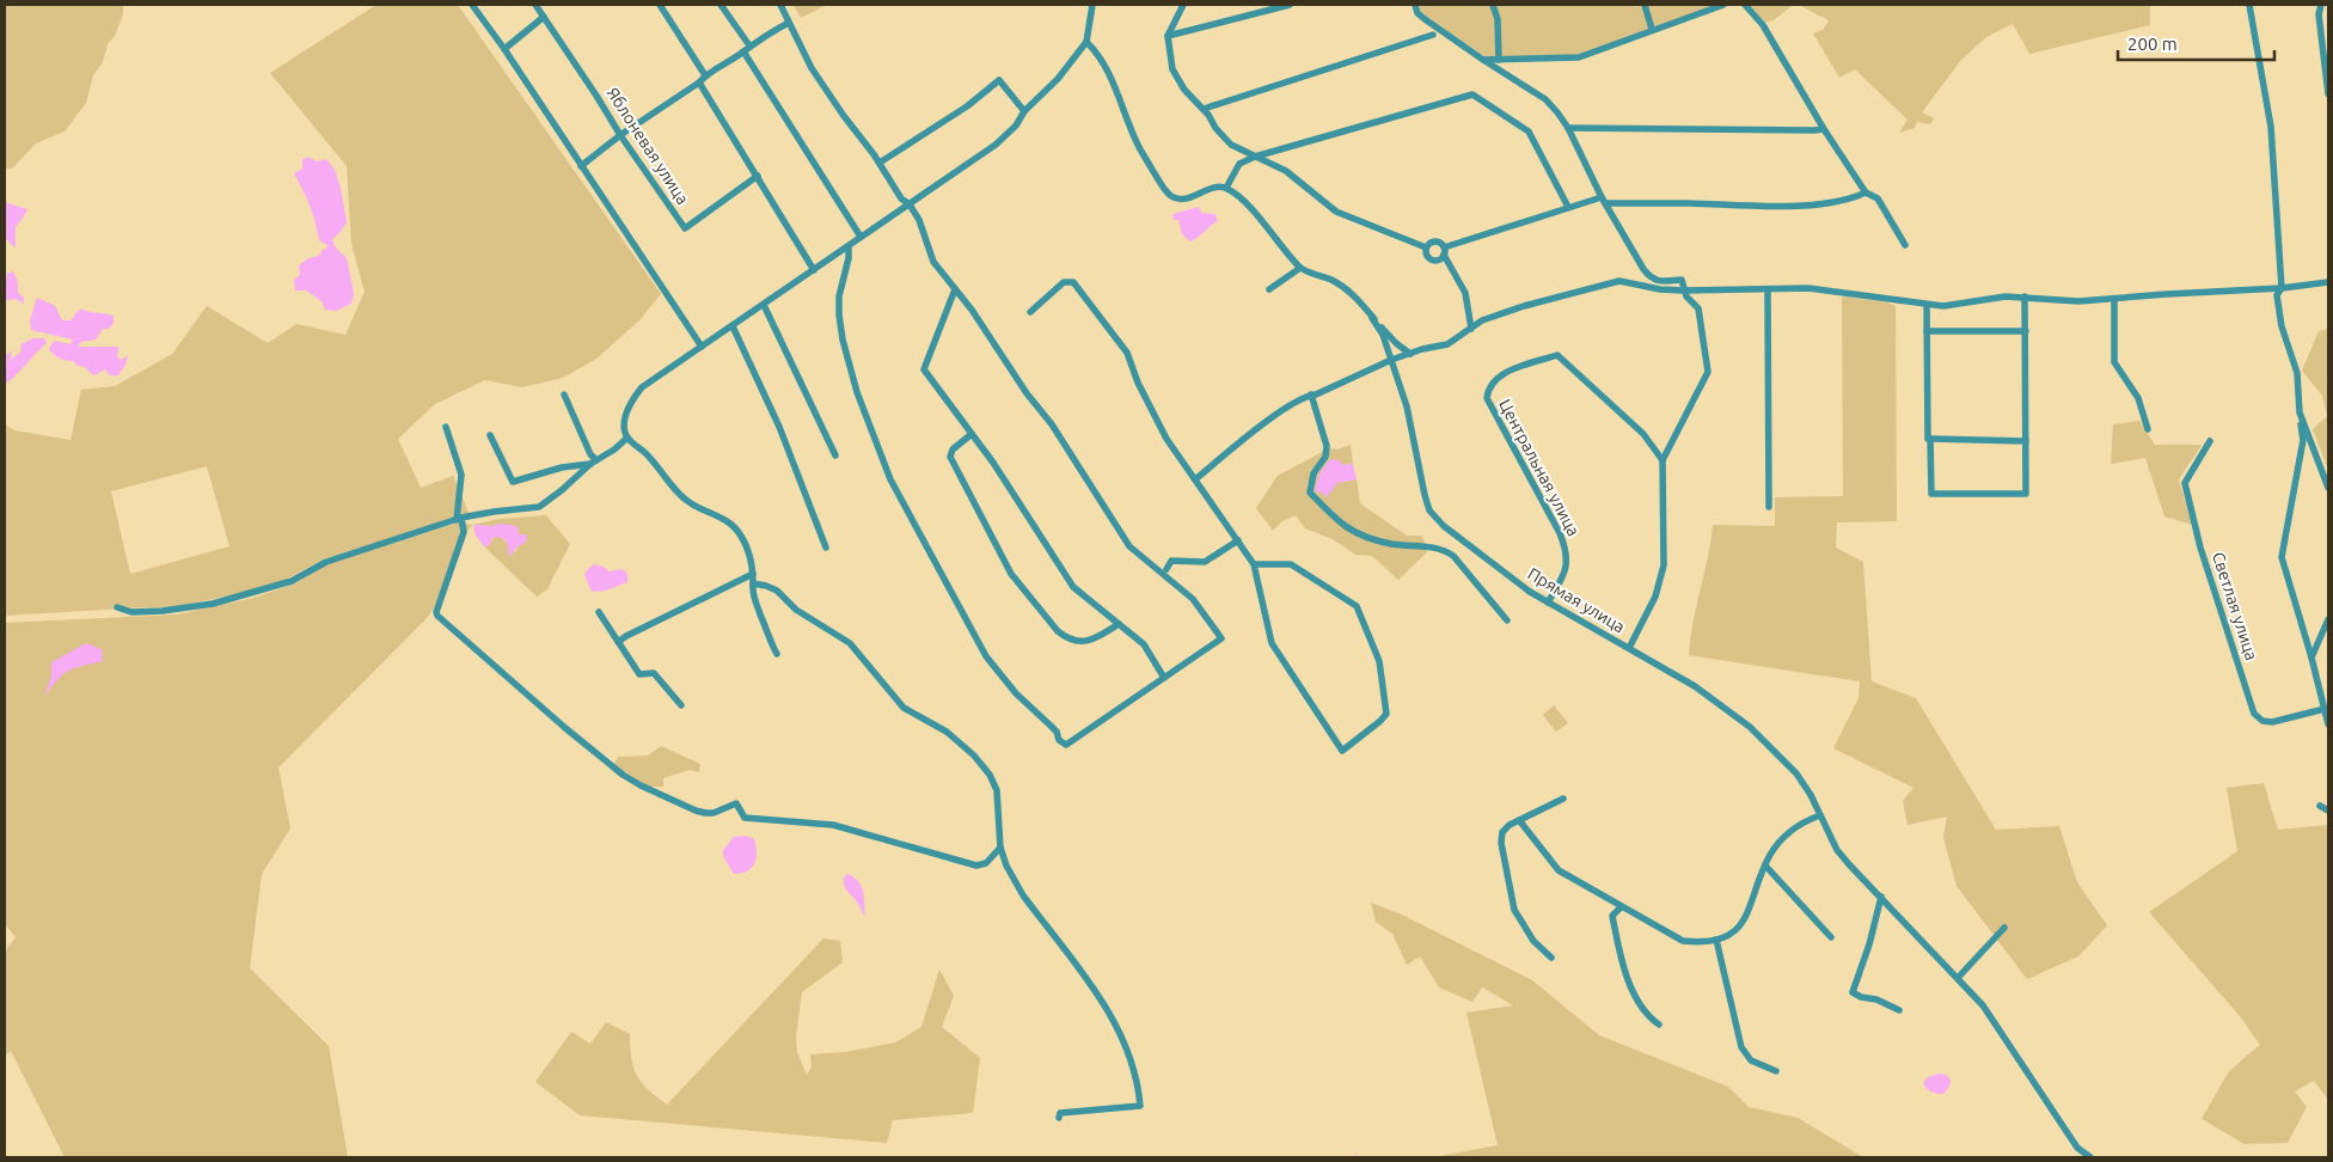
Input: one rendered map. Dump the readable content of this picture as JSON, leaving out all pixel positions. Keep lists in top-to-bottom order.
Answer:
{
  "streets": {
    "street": [
      "Яблоневая улица",
      "Центральная улица",
      "Прямая улица",
      "Светлая улица"
    ]
  },
  "crossings": [
    ["Центральная улица", "Прямая улица"]
  ],
  "scale_bar": "200 m"
}
